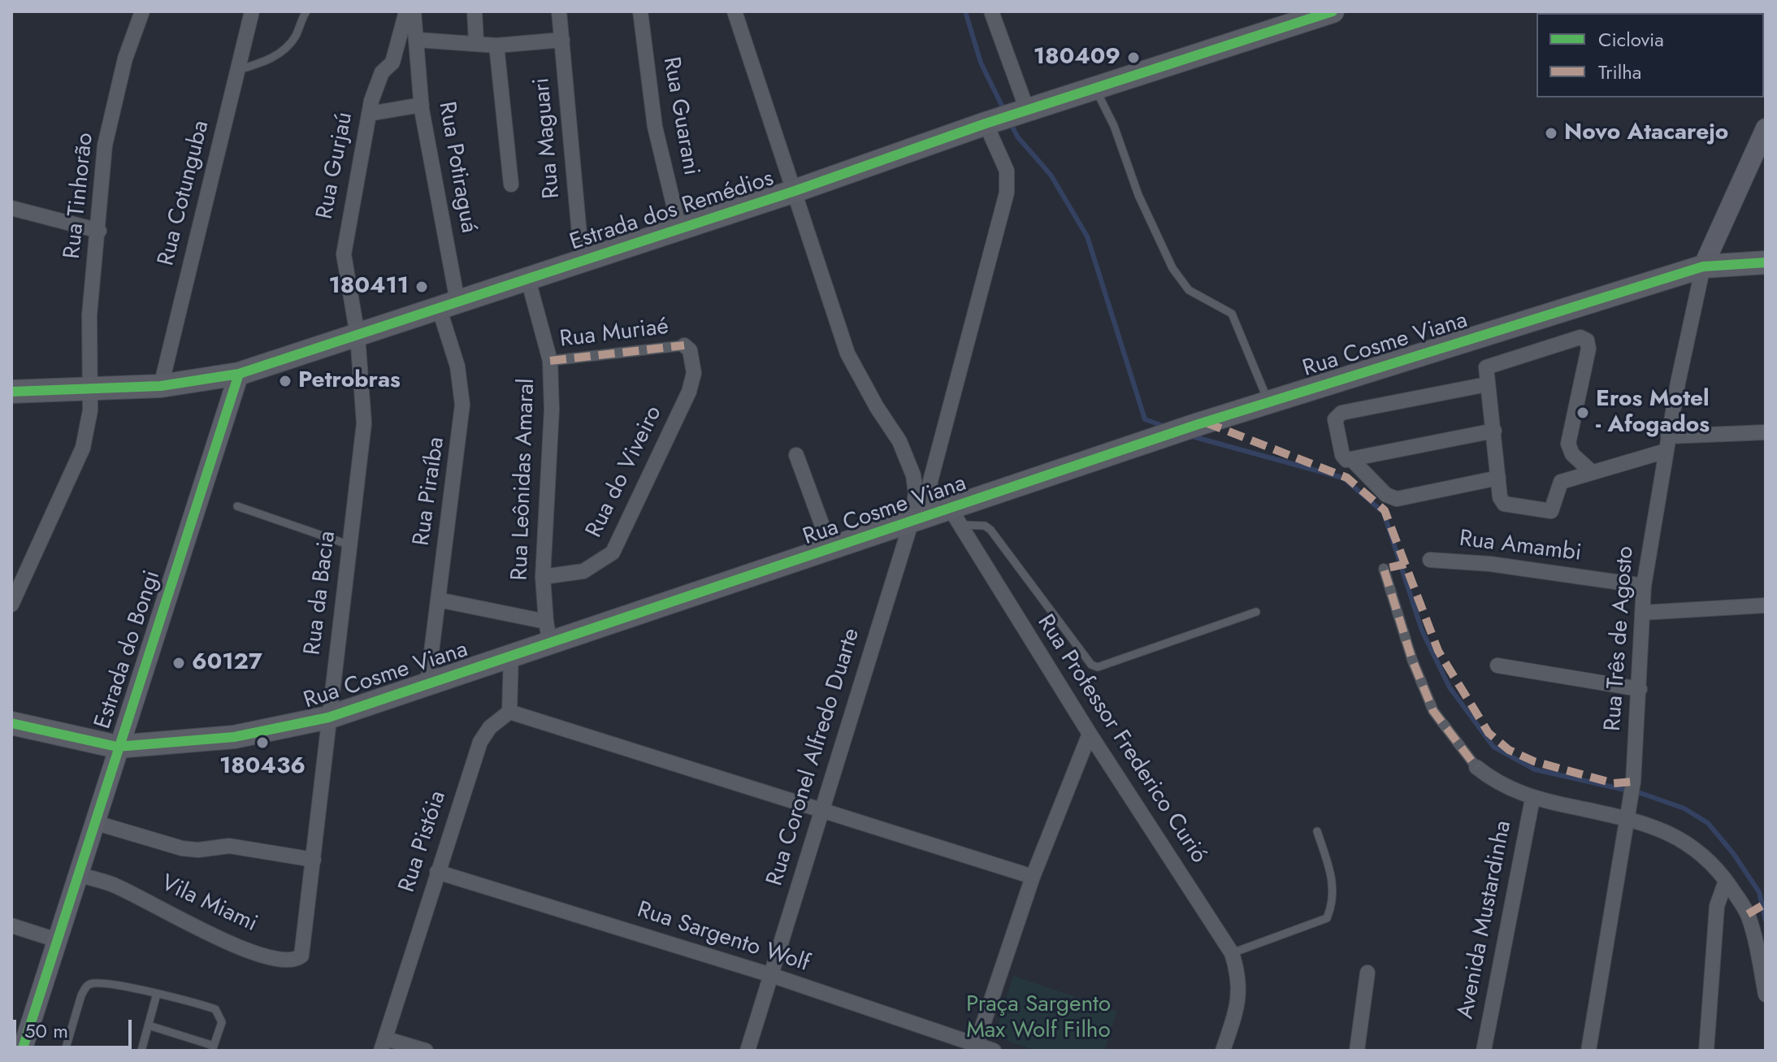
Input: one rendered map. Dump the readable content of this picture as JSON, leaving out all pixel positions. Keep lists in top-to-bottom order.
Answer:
{
  "streets": {
    "main road": [
      "Estrada dos Remédios",
      "Rua Cosme Viana",
      "Rua Três de Agosto",
      "Estrada do Bongi"
    ],
    "street": [
      "Rua Guarani",
      "Rua Maguari",
      "Rua Gurjaú",
      "Rua Potiraguá",
      "Rua Cotunguba",
      "Rua Tinhorão",
      "Rua Muriaé",
      "Rua do Viveiro",
      "Rua Leônidas Amaral",
      "Rua Piraíba",
      "Rua Amambi",
      "Rua da Bacia",
      "Rua Professor Frederico Curió",
      "Rua Coronel Alfredo Duarte",
      "Rua Pistóia",
      "Vila Miami",
      "Avenida Mustardinha",
      "Rua Sargento Wolf"
    ]
  },
  "crossings": [
    ["Rua Guarani", "Estrada dos Remédios"],
    ["Rua Maguari", "Estrada dos Remédios"],
    ["Rua Gurjaú", "Estrada dos Remédios"],
    ["Rua Gurjaú", "Rua da Bacia"],
    ["Rua Potiraguá", "Estrada dos Remédios"],
    ["Rua Potiraguá", "Rua Piraíba"],
    ["Rua Cotunguba", "Estrada dos Remédios"],
    ["Rua Tinhorão", "Estrada dos Remédios"],
    ["Estrada dos Remédios", "Rua Leônidas Amaral"],
    ["Estrada dos Remédios", "Rua Piraíba"],
    ["Estrada dos Remédios", "Rua da Bacia"],
    ["Estrada dos Remédios", "Estrada do Bongi"],
    ["Estrada dos Remédios", "Rua Coronel Alfredo Duarte"],
    ["Rua Muriaé", "Rua do Viveiro"],
    ["Rua Muriaé", "Rua Leônidas Amaral"],
    ["Rua Cosme Viana", "Rua Leônidas Amaral"],
    ["Rua Cosme Viana", "Rua Piraíba"],
    ["Rua Cosme Viana", "Rua da Bacia"],
    ["Rua Cosme Viana", "Rua Três de Agosto"],
    ["Rua Cosme Viana", "Estrada do Bongi"],
    ["Rua Cosme Viana", "Rua Professor Frederico Curió"],
    ["Rua Cosme Viana", "Rua Coronel Alfredo Duarte"],
    ["Rua do Viveiro", "Rua Leônidas Amaral"],
    ["Rua Amambi", "Rua Três de Agosto"],
    ["Rua da Bacia", "Vila Miami"],
    ["Estrada do Bongi", "Vila Miami"],
    ["Rua Coronel Alfredo Duarte", "Rua Sargento Wolf"],
    ["Rua Pistóia", "Rua Sargento Wolf"]
  ],
  "parks": ["Praça Sargento Max Wolf Filho"],
  "places": [
    "180409",
    "Novo Atacarejo",
    "180411",
    "Petrobras",
    "Eros Motel - Afogados",
    "60127",
    "180436"
  ],
  "legend": ["Ciclovia", "Trilha"],
  "scale_bar": "50 m"
}
